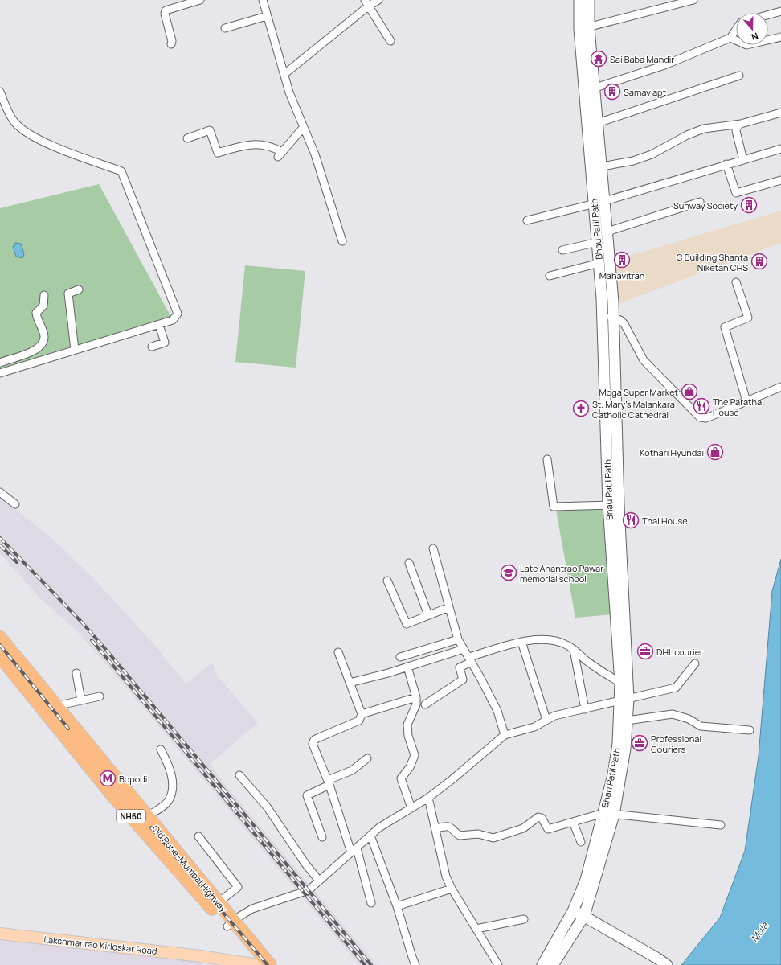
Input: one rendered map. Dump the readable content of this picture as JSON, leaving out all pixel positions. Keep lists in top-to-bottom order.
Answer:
{
  "streets": {
    "highway": ["NH60", "Old Pune–Mumbai Highway"],
    "main road": ["Bhau Patil Path", "Lakshmanrao Kirloskar Road"]
  },
  "crossings": [
    ["NH60", "Old Pune–Mumbai Highway"],
    ["Old Pune–Mumbai Highway", "Lakshmanrao Kirloskar Road"]
  ],
  "water": ["Mula"],
  "places": {
    "temple": ["Sai Baba Mandir"],
    "building": [
      "Samay apt",
      "Sunway Society",
      "Mahavitran",
      "C Building Shanta Niketan CHS"
    ],
    "shop": ["Moga Super Market", "Kothari Hyundai"],
    "restaurant": ["The Paratha House", "Thai House"],
    "church": ["St. Mary's Malankara Catholic Cathedral"],
    "school or university": ["Late Anantrao Pawar memorial school"],
    "office": ["DHL courier", "Professional Couriers"],
    "metro station": ["Bopodi"]
  },
  "north": "bottom"
}
